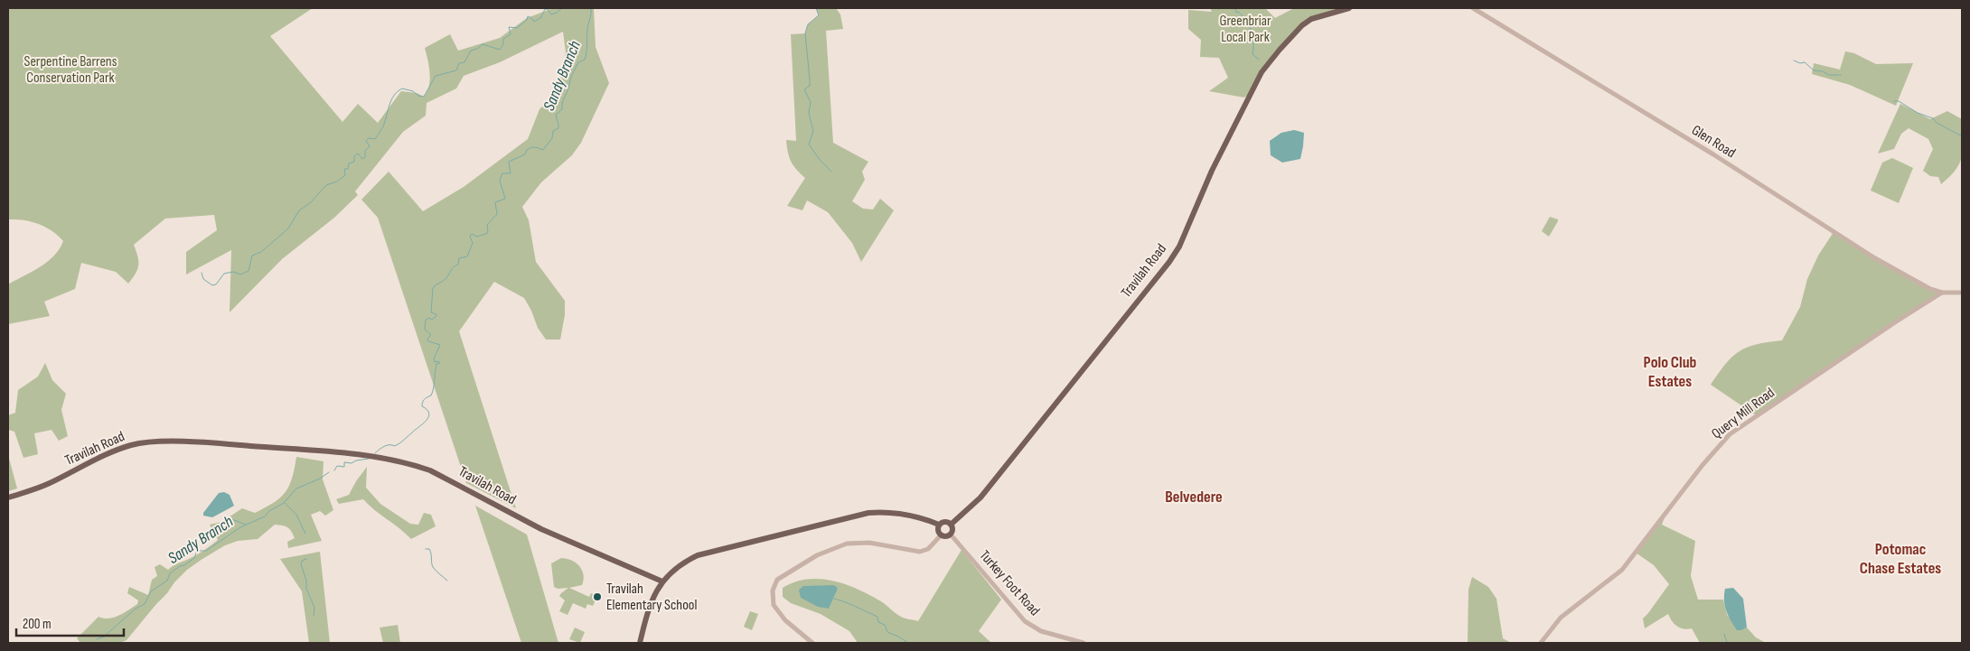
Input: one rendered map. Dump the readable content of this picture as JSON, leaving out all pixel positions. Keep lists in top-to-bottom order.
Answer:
{
  "streets": {
    "main road": ["Travilah Road"],
    "street": ["Glen Road", "Query Mill Road", "Turkey Foot Road"]
  },
  "crossings": [
    ["Glen Road", "Query Mill Road"],
    ["Travilah Road", "Turkey Foot Road"]
  ],
  "districts": ["Polo Club Estates", "Belvedere", "Potomac Chase Estates"],
  "water": ["Sandy Branch"],
  "parks": ["Greenbriar Local Park", "Serpentine Barrens Conservation Park"],
  "places": ["Travilah Elementary School"],
  "scale_bar": "200 m"
}
